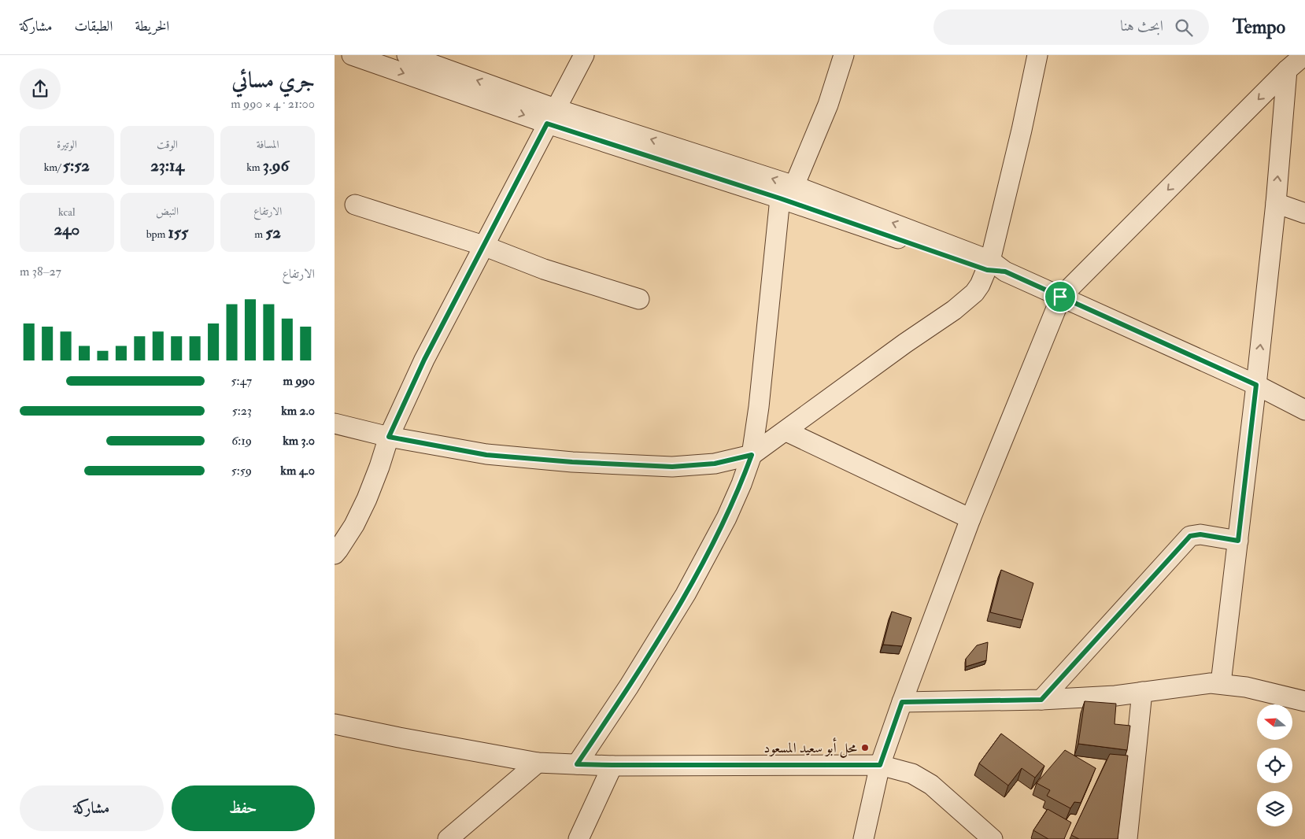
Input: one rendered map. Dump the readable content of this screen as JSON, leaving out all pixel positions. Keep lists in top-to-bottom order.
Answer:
{
  "places": ["محل أبو سعيد المسعود"],
  "north": "left",
  "page": {
    "header": "Tempo",
    "search": "ابحث هنا",
    "nav": ["الخريطة", "الطبقات", "مشاركة"],
    "heading": ["جري مسائي", "21:00 · 4 × 990 m"],
    "stats": [
      ["المسافة", "3.96 km"],
      ["الوقت", "23:14"],
      ["الوتيرة", "5:52 /km"],
      ["الارتفاع", "52 m"],
      ["النبض", "155 bpm"],
      ["kcal", "240"]
    ],
    "chart": ["الارتفاع", "27–38 m"],
    "list": [
      {
        "name": "990 m",
        "note": "5:47"
      },
      {
        "name": "2.0 km",
        "note": "5:23"
      },
      {
        "name": "3.0 km",
        "note": "6:19"
      },
      {
        "name": "4.0 km",
        "note": "5:59"
      }
    ],
    "buttons": ["حفظ", "مشاركة"]
  }
}
